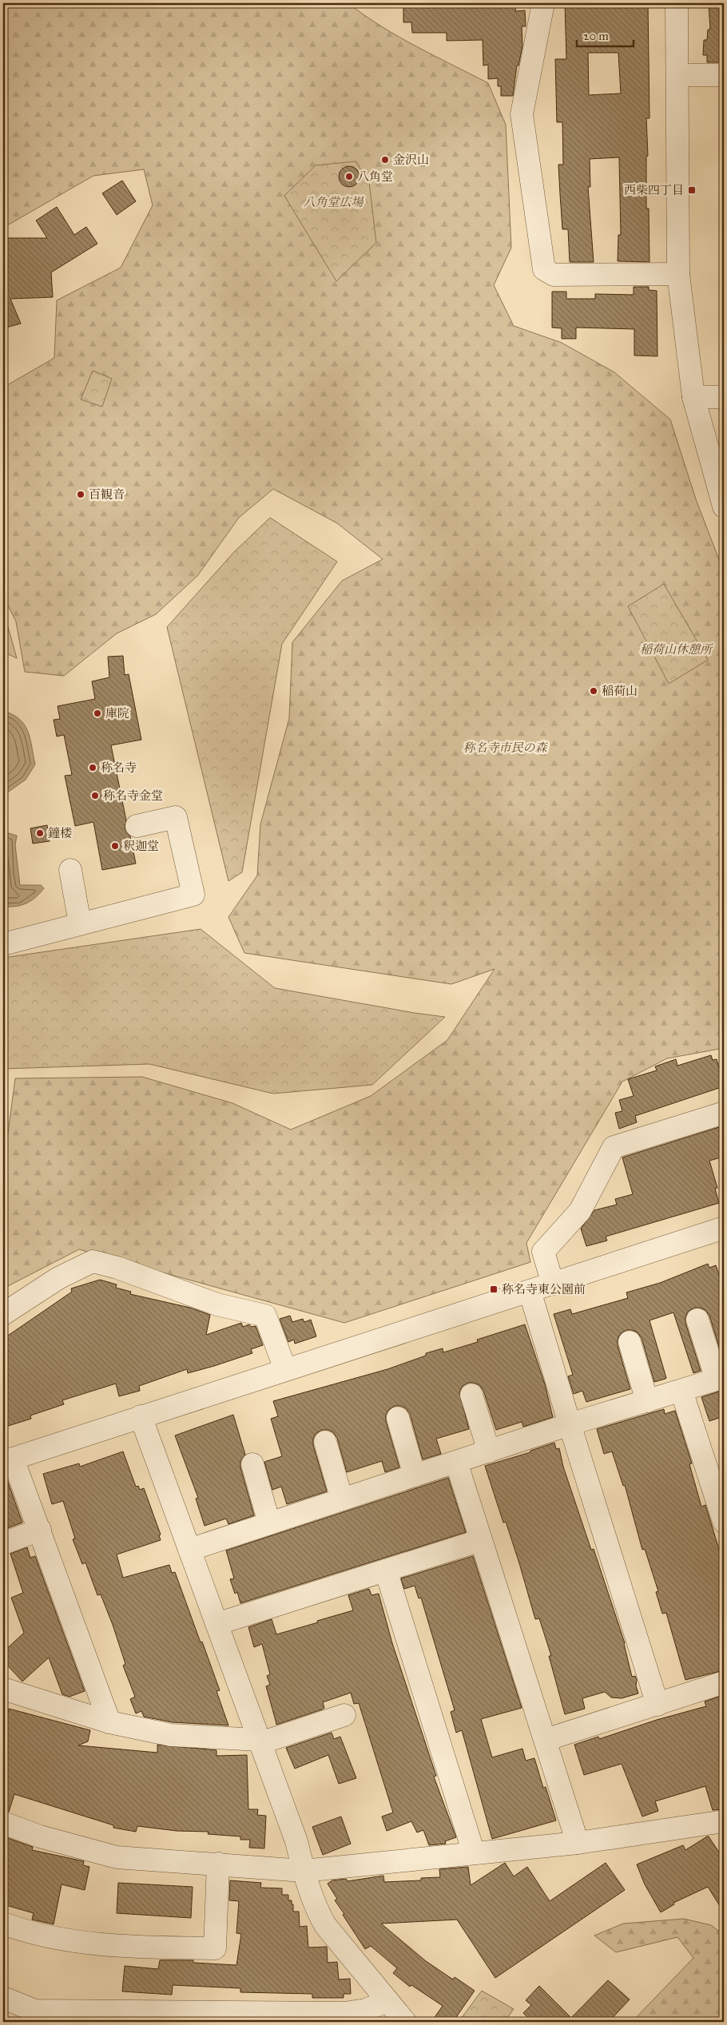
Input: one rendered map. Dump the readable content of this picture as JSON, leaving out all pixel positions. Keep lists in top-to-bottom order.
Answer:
{
  "parks": ["八角堂広場", "稲荷山休憩所", "称名寺市民の森"],
  "places": {
    "other": [
      "金沢山",
      "八角堂",
      "百観音",
      "稲荷山",
      "庫院",
      "称名寺",
      "称名寺金堂",
      "鐘楼",
      "釈迦堂"
    ],
    "transit": ["西柴四丁目", "称名寺東公園前"]
  },
  "scale_bar": "20 m"
}
